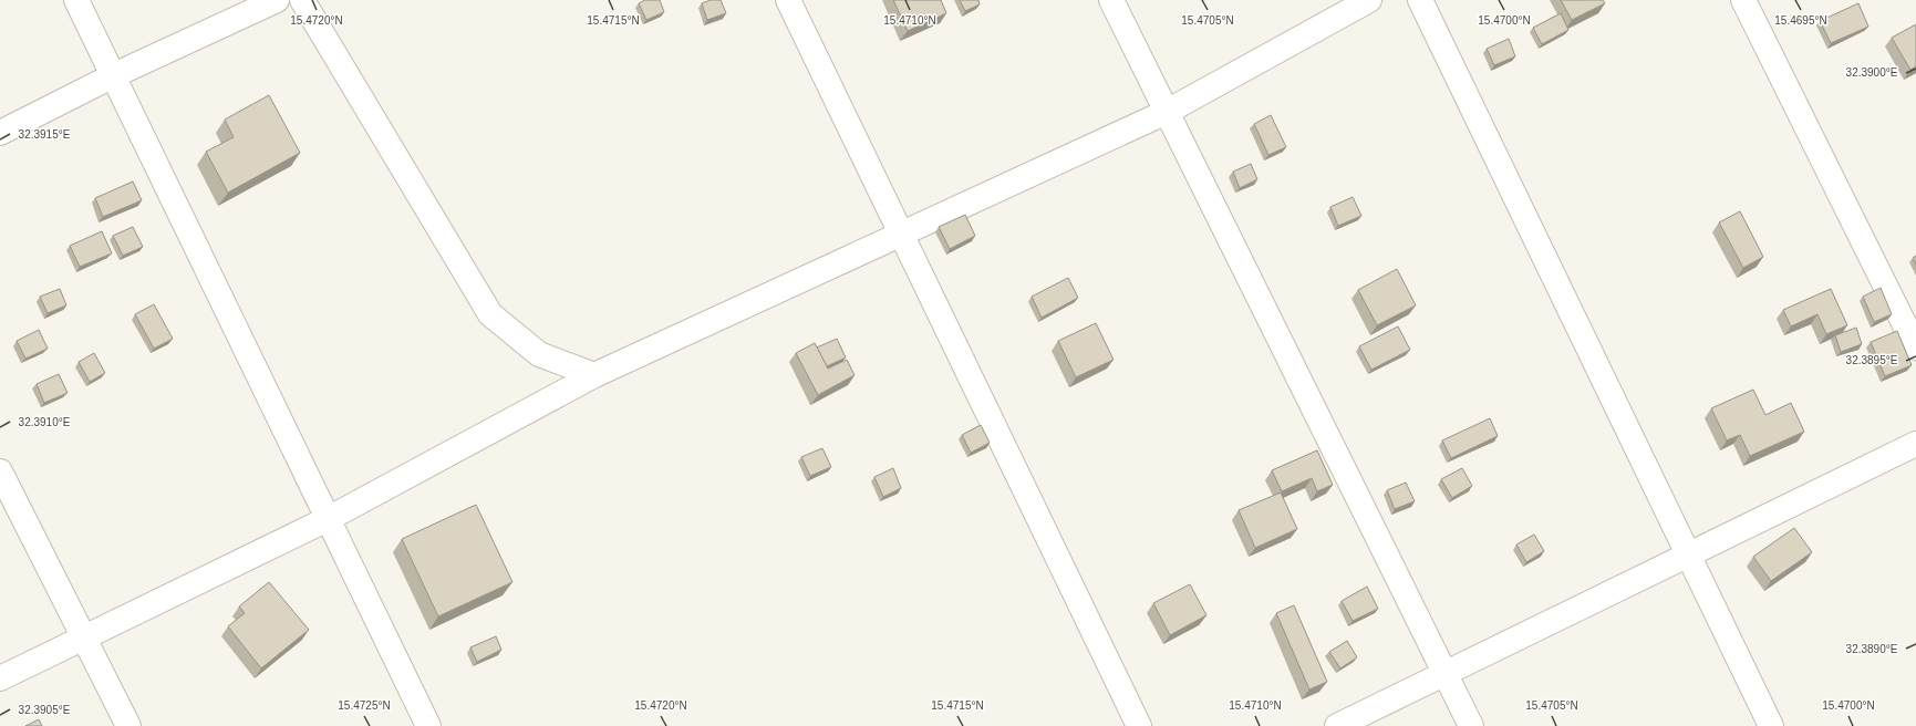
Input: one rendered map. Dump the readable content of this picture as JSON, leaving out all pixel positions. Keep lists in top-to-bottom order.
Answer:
{
  "coordinates": [
    "15.4720°N",
    "15.4715°N",
    "15.4710°N",
    "15.4705°N",
    "15.4700°N",
    "15.4695°N",
    "32.3900°E",
    "32.3915°E",
    "32.3895°E",
    "32.3910°E",
    "32.3890°E",
    "15.4725°N",
    "32.3905°E"
  ]
}
